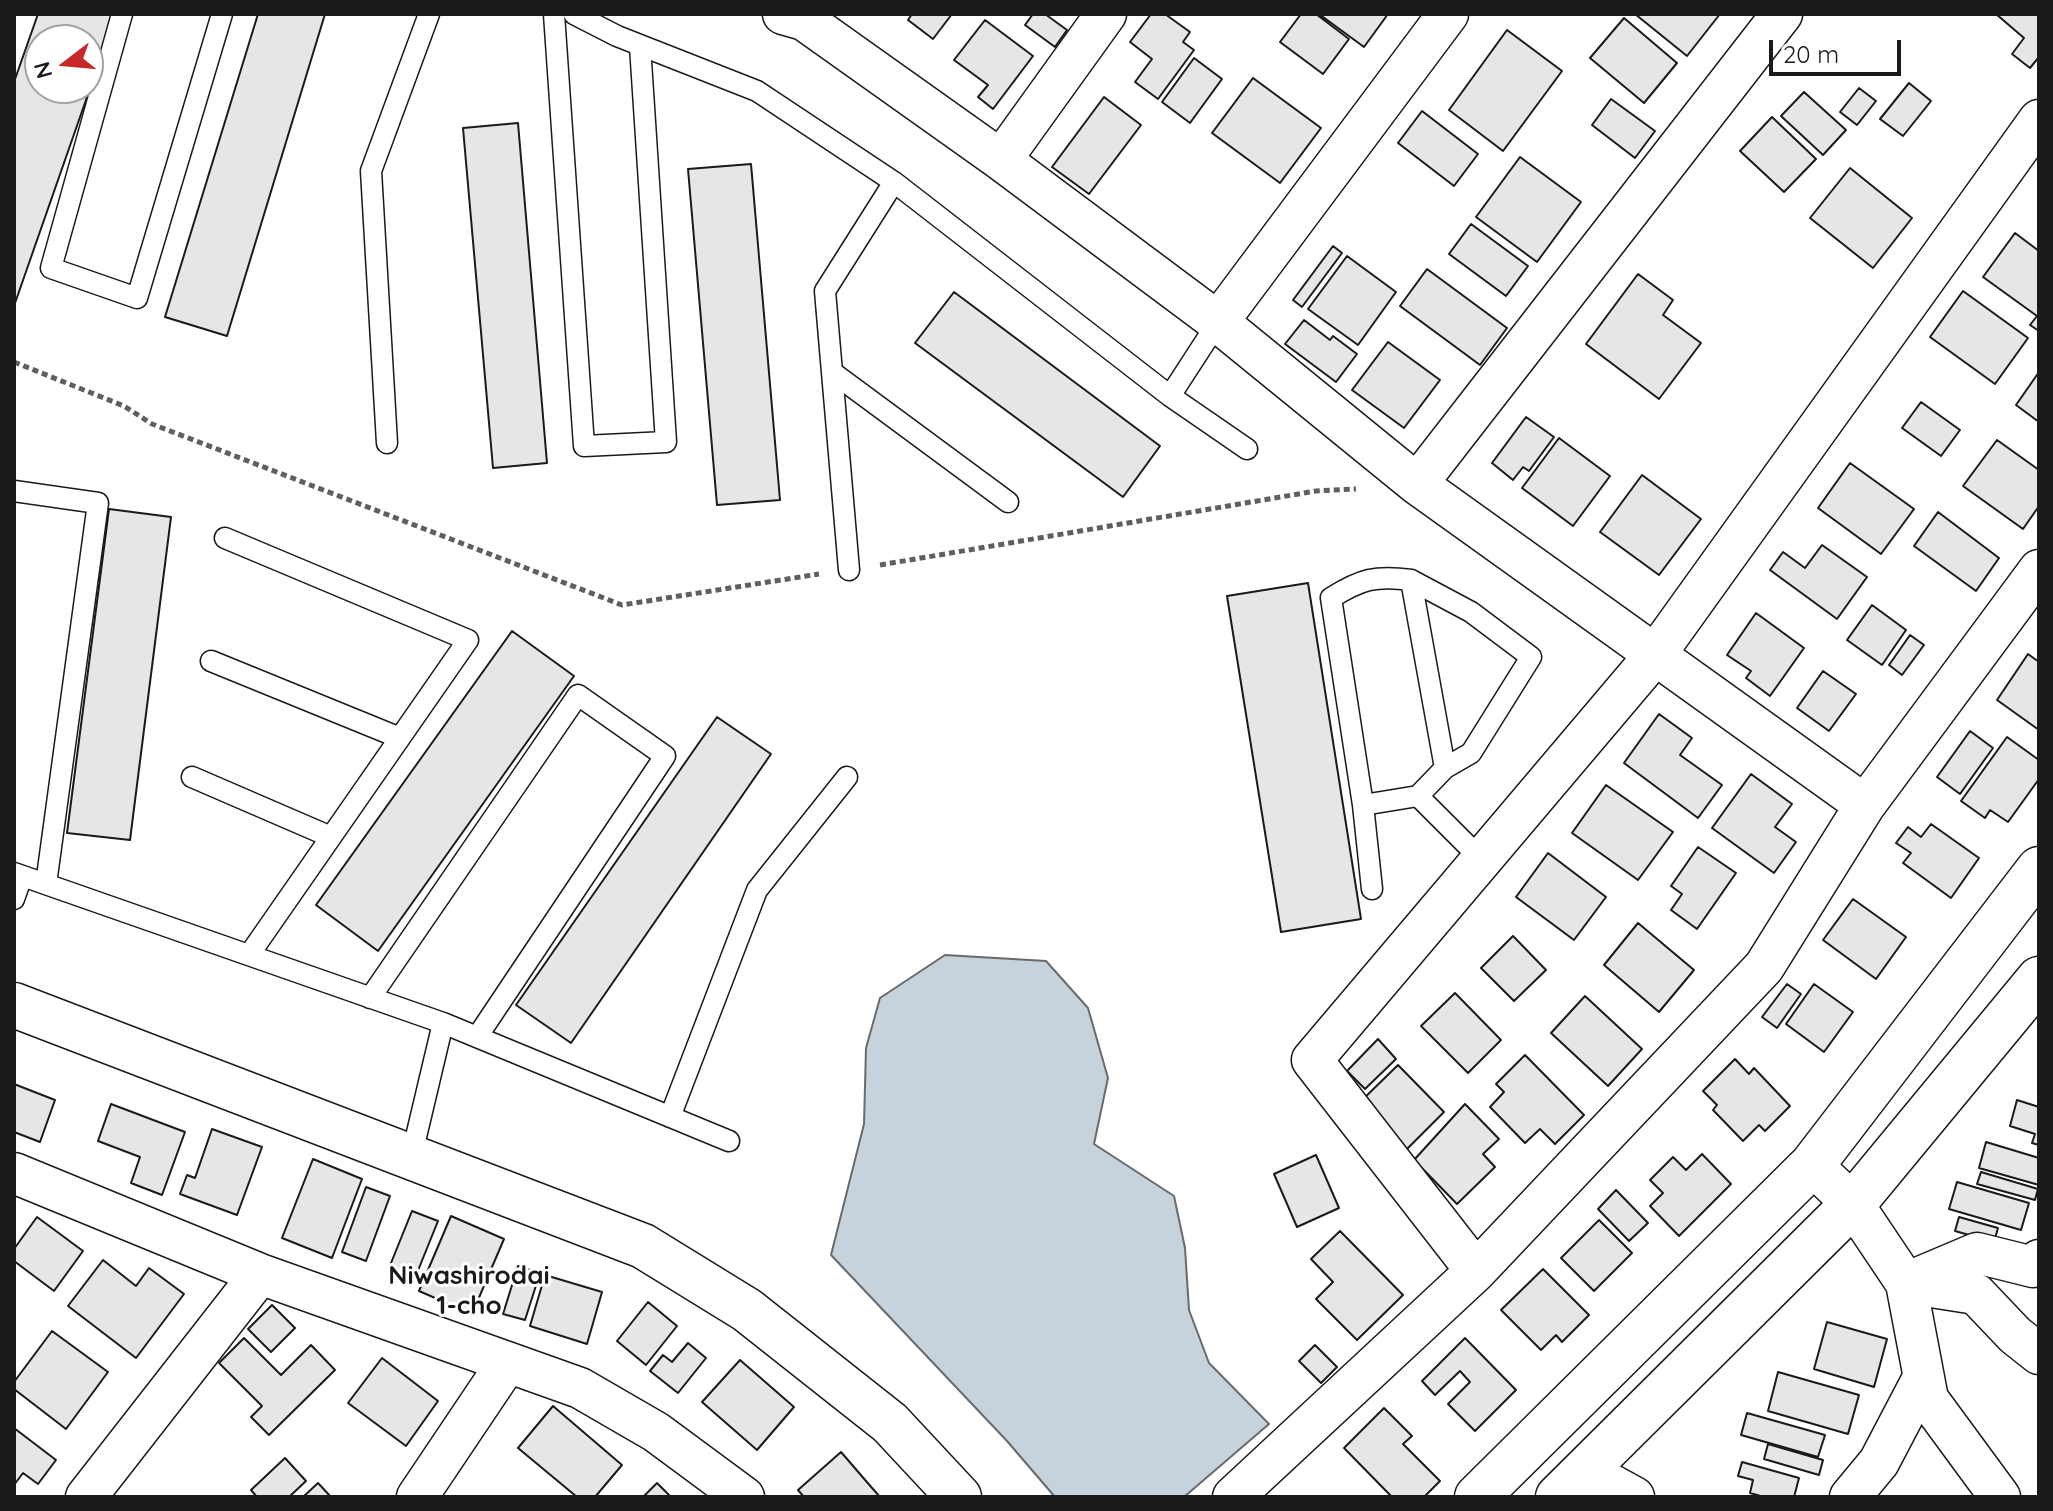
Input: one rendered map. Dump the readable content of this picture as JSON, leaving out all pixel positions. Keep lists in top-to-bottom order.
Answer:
{
  "districts": ["Niwashirodai 1-cho"],
  "scale_bar": "20 m",
  "north": "left"
}
